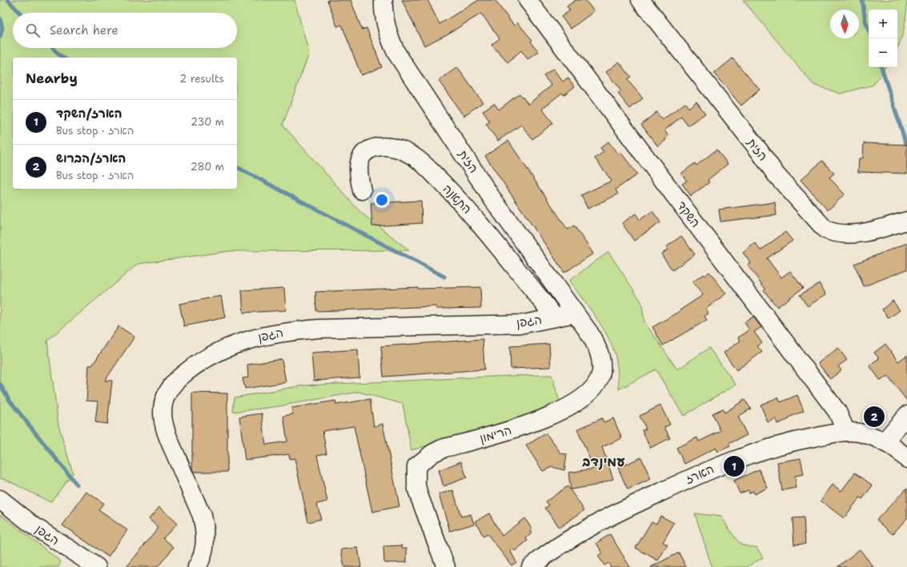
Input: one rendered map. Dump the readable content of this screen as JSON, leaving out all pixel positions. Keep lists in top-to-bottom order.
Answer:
{
  "streets": {
    "street": [
      "הזית",
      "התאנה",
      "השקד",
      "הגפן",
      "הרימון",
      "הארז"
    ]
  },
  "crossings": [
    ["הזית", "הגפן"],
    ["הזית", "הרימון"],
    ["התאנה", "הגפן"],
    ["השקד", "הארז"],
    ["הגפן", "הרימון"]
  ],
  "districts": ["עמינדב"],
  "north": "bottom",
  "page": {
    "map_buttons": ["+", "−"],
    "search": "Search here",
    "heading": ["Nearby", "2 results"],
    "list": [
      {
        "mark": "1",
        "name": "הארז/השקד",
        "note": "Bus stop · הארז",
        "value": "230 m"
      },
      {
        "mark": "2",
        "name": "הארז/הברוש",
        "note": "Bus stop · הארז",
        "value": "280 m"
      }
    ],
    "pins": ["2", "1"]
  }
}
